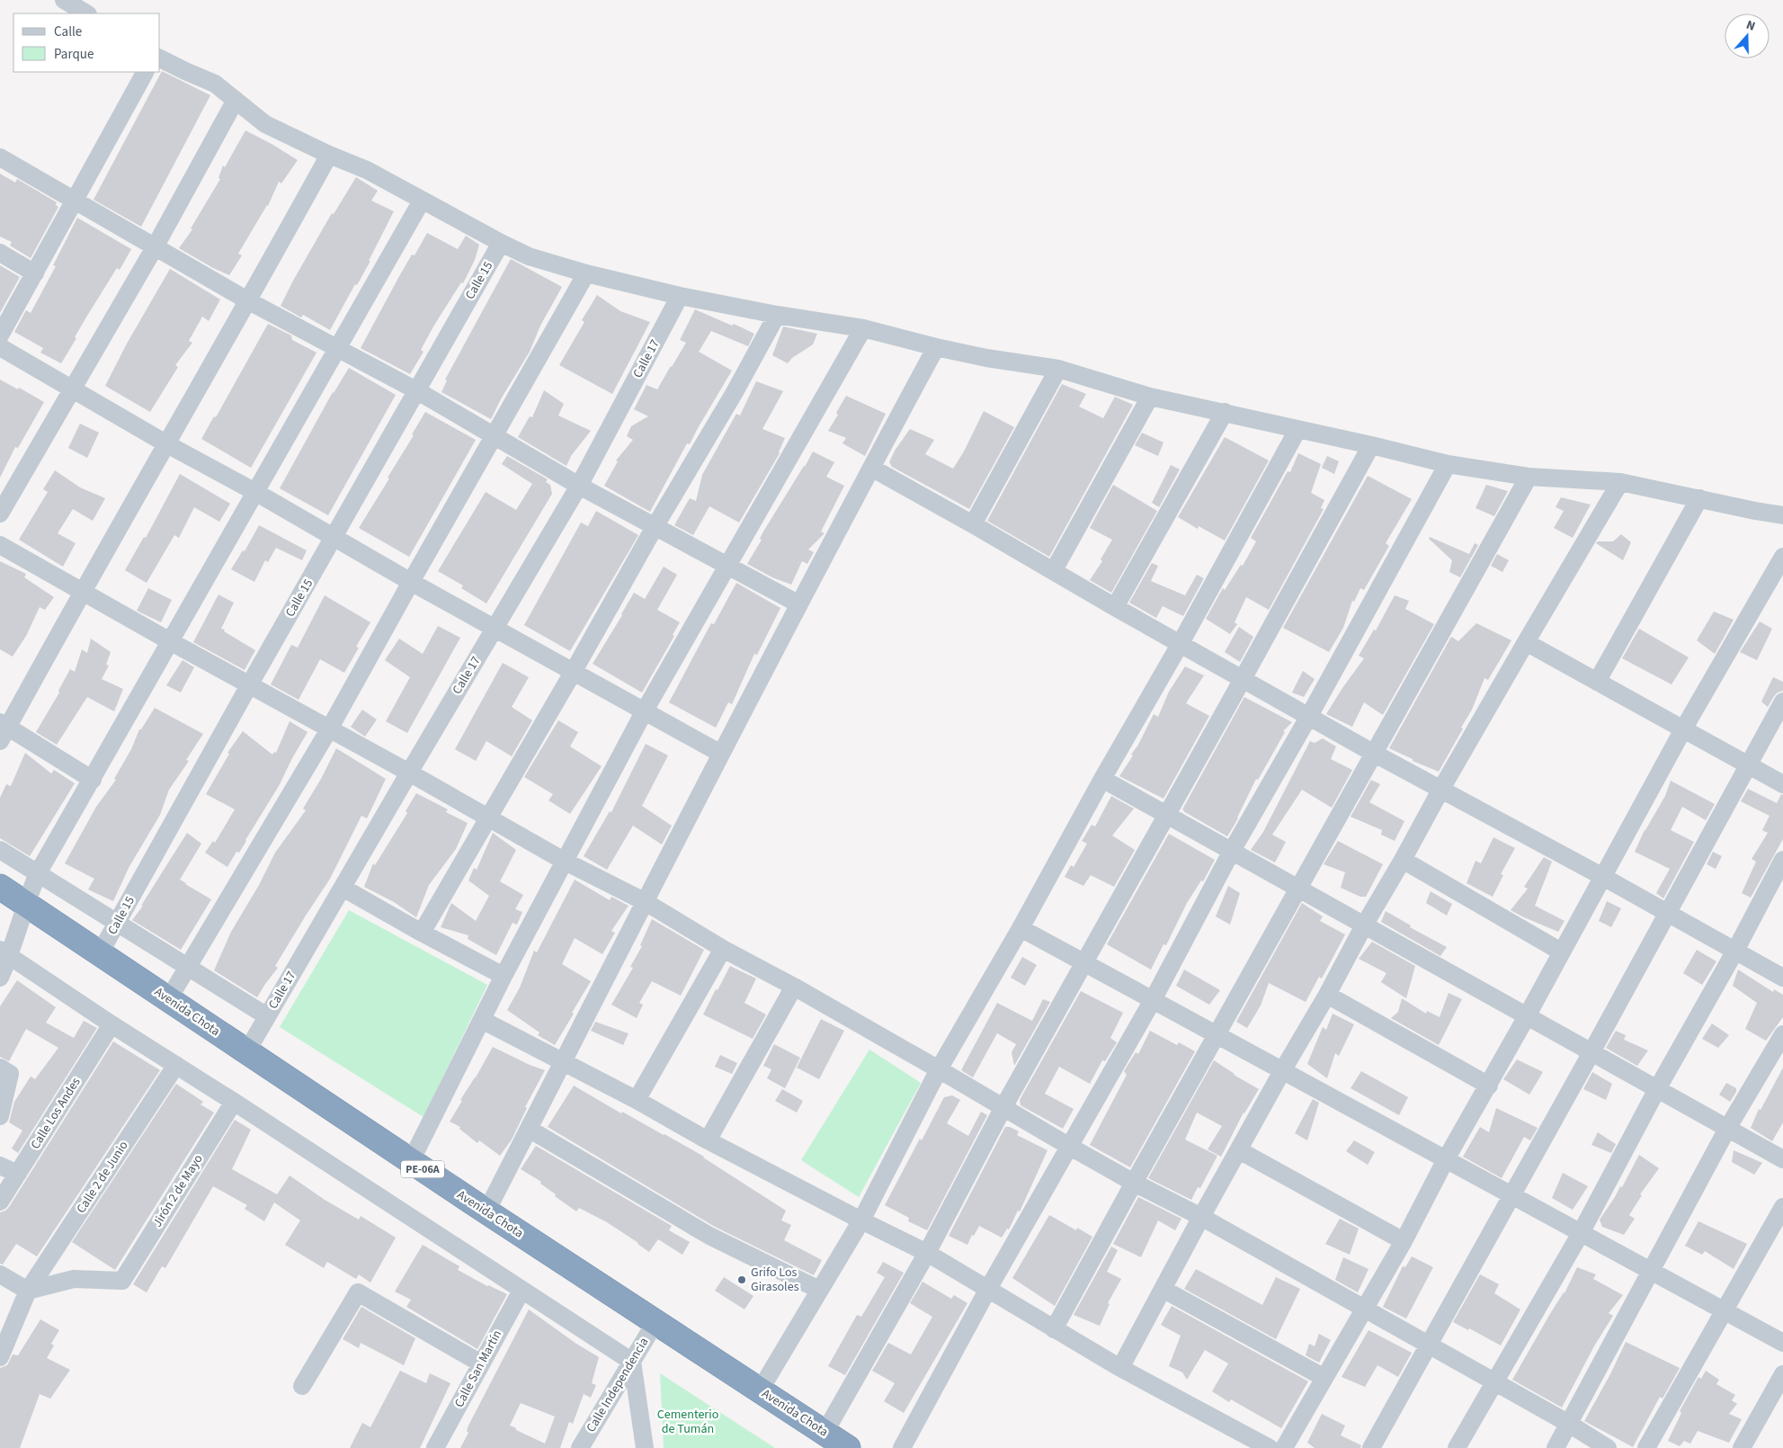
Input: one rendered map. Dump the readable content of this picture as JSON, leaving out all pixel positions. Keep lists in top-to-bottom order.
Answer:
{
  "streets": {
    "highway": ["Avenida Chota", "PE-06A"],
    "street": [
      "Calle 15",
      "Calle 17",
      "Calle Los Andes",
      "Calle 2 de Junio",
      "Jirón 2 de Mayo",
      "Calle San Martín",
      "Calle Independencia"
    ]
  },
  "crossings": [
    ["Calle 15", "Avenida Chota"],
    ["Calle 17", "Avenida Chota"],
    ["Avenida Chota", "Calle Independencia"],
    ["Calle 2 de Junio", "Jirón 2 de Mayo"]
  ],
  "parks": ["Cementerio de Tumán"],
  "places": ["Grifo Los Girasoles"],
  "legend": ["Calle", "Parque"],
  "north": "top"
}
